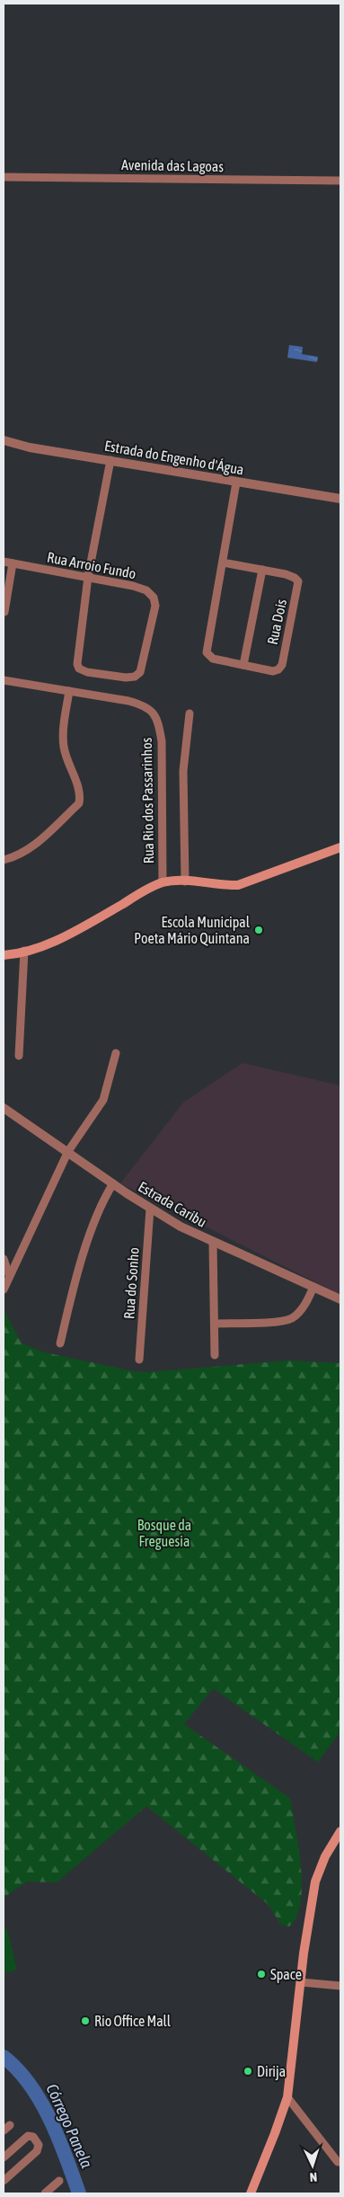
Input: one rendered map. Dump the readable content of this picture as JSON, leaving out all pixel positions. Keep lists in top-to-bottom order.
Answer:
{
  "streets": {
    "street": [
      "Avenida das Lagoas",
      "Estrada do Engenho d'Água",
      "Rua Arroio Fundo",
      "Rua Dois",
      "Rua Rio dos Passarinhos",
      "Estrada Caribu",
      "Rua do Sonho"
    ]
  },
  "crossings": [
    ["Estrada do Engenho d'Água", "Rua Dois"],
    ["Estrada Caribu", "Rua do Sonho"]
  ],
  "water": ["Córrego Panela"],
  "parks": ["Bosque da Freguesia"],
  "places": [
    "Escola Municipal Poeta Mário Quintana",
    "Space",
    "Rio Office Mall",
    "Dirija"
  ],
  "north": "bottom"
}
